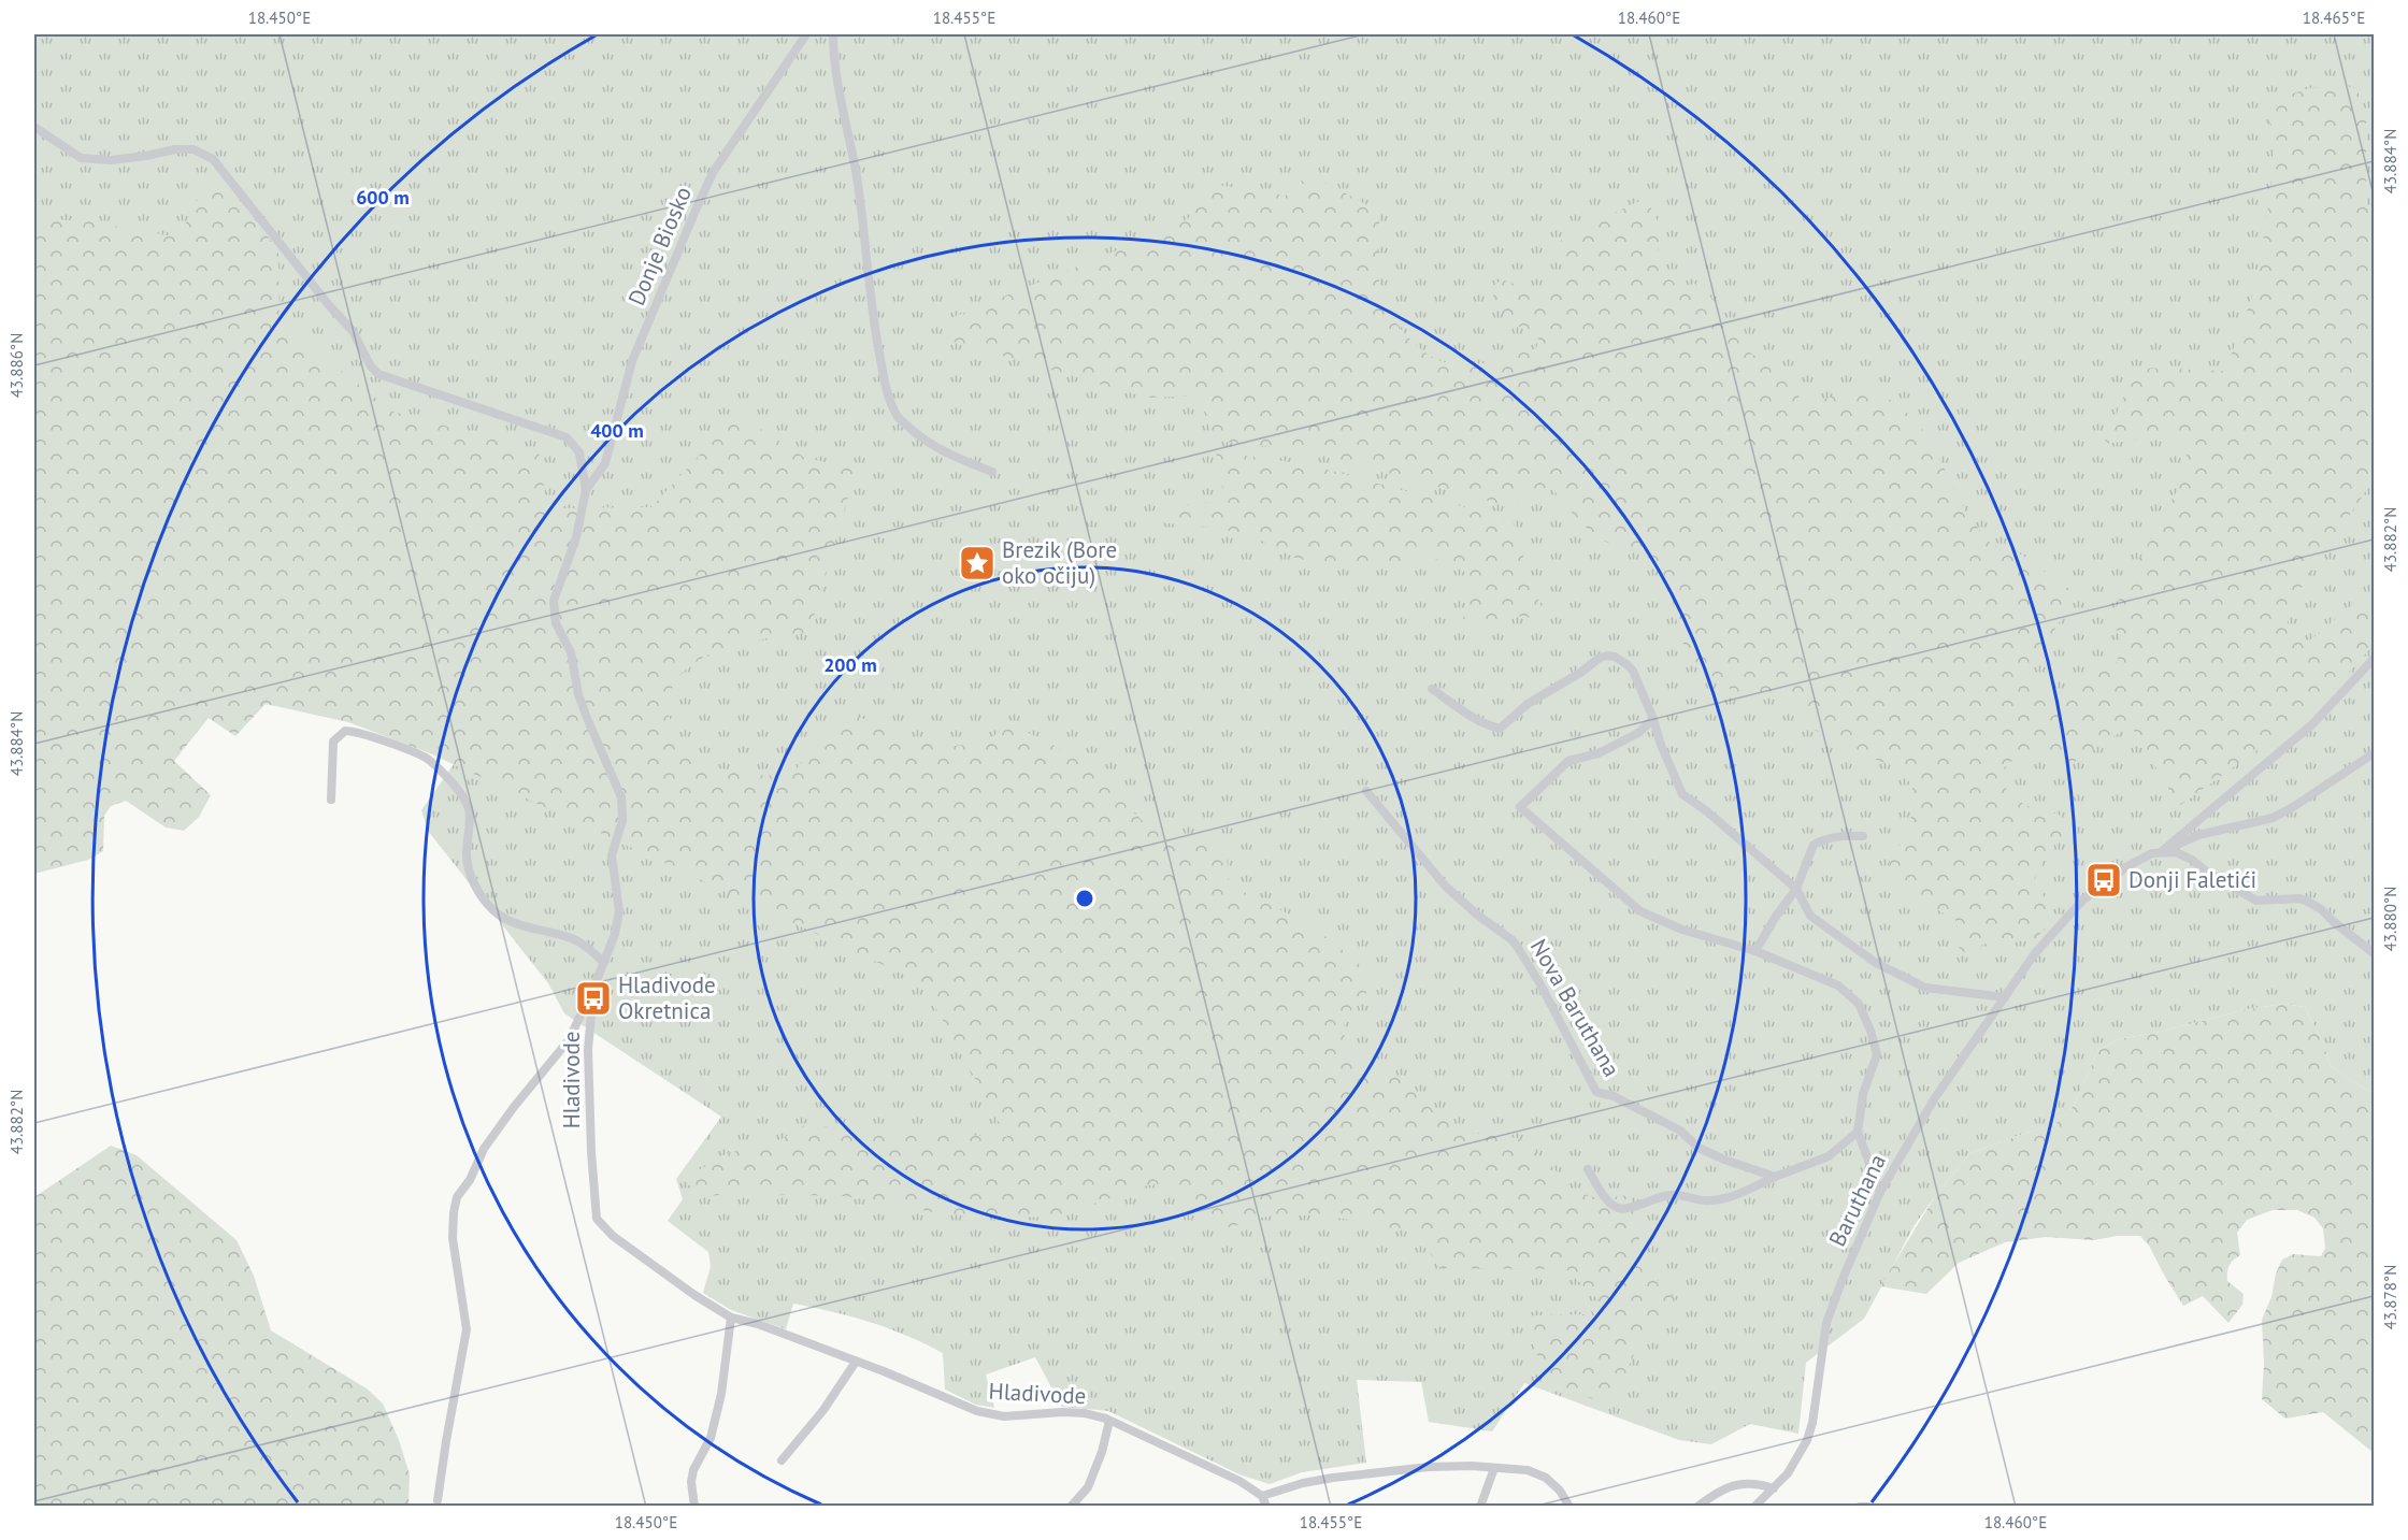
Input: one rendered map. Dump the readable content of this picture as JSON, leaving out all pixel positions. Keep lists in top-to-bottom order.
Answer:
{
  "streets": {
    "street": [
      "Donje Biosko",
      "Nova Baruthana",
      "Hladivode",
      "Baruthana"
    ]
  },
  "crossings": [
    ["Donje Biosko", "Hladivode"]
  ],
  "places": {
    "place": ["Brezik (Bore oko očiju)"],
    "bus stop": ["Donji Faletići", "Hladivode Okretnica"]
  },
  "coordinates": [
    "18.450°E",
    "18.455°E",
    "18.460°E",
    "18.465°E",
    "43.884°N",
    "43.886°N",
    "43.882°N",
    "43.880°N",
    "43.878°N"
  ],
  "rings": ["600 m", "400 m", "200 m"]
}
